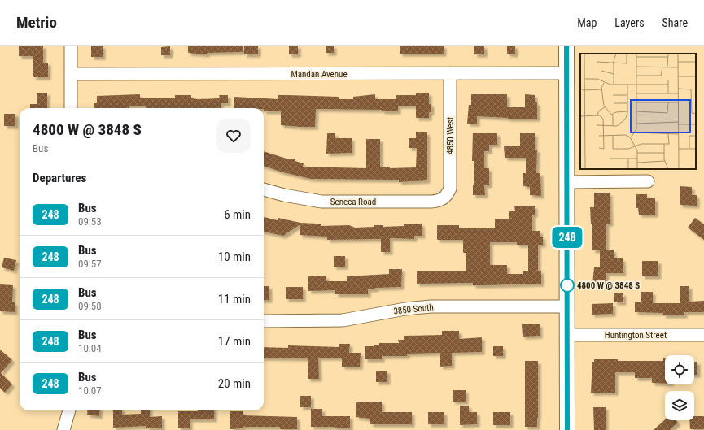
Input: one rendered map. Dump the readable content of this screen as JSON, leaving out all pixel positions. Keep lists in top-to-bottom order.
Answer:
{
  "streets": {
    "street": [
      "Mandan Avenue",
      "4850 West",
      "Seneca Road",
      "3850 South",
      "Huntington Street"
    ]
  },
  "crossings": [
    ["Mandan Avenue", "4850 West"],
    ["4850 West", "Seneca Road"]
  ],
  "places": ["4800 W @ 3848 S"],
  "lines": ["bus line 248"],
  "page": {
    "header": "Metrio",
    "nav": ["Map", "Layers", "Share"],
    "on_map": "248",
    "heading": [
      ["4800 W @ 3848 S", "Bus"],
      "Departures"
    ],
    "list": [
      {
        "mark": "248",
        "name": "Bus",
        "note": "09:53",
        "value": "6 min"
      },
      {
        "mark": "248",
        "name": "Bus",
        "note": "09:57",
        "value": "10 min"
      },
      {
        "mark": "248",
        "name": "Bus",
        "note": "09:58",
        "value": "11 min"
      },
      {
        "mark": "248",
        "name": "Bus",
        "note": "10:04",
        "value": "17 min"
      },
      {
        "mark": "248",
        "name": "Bus",
        "note": "10:07",
        "value": "20 min"
      }
    ]
  }
}
